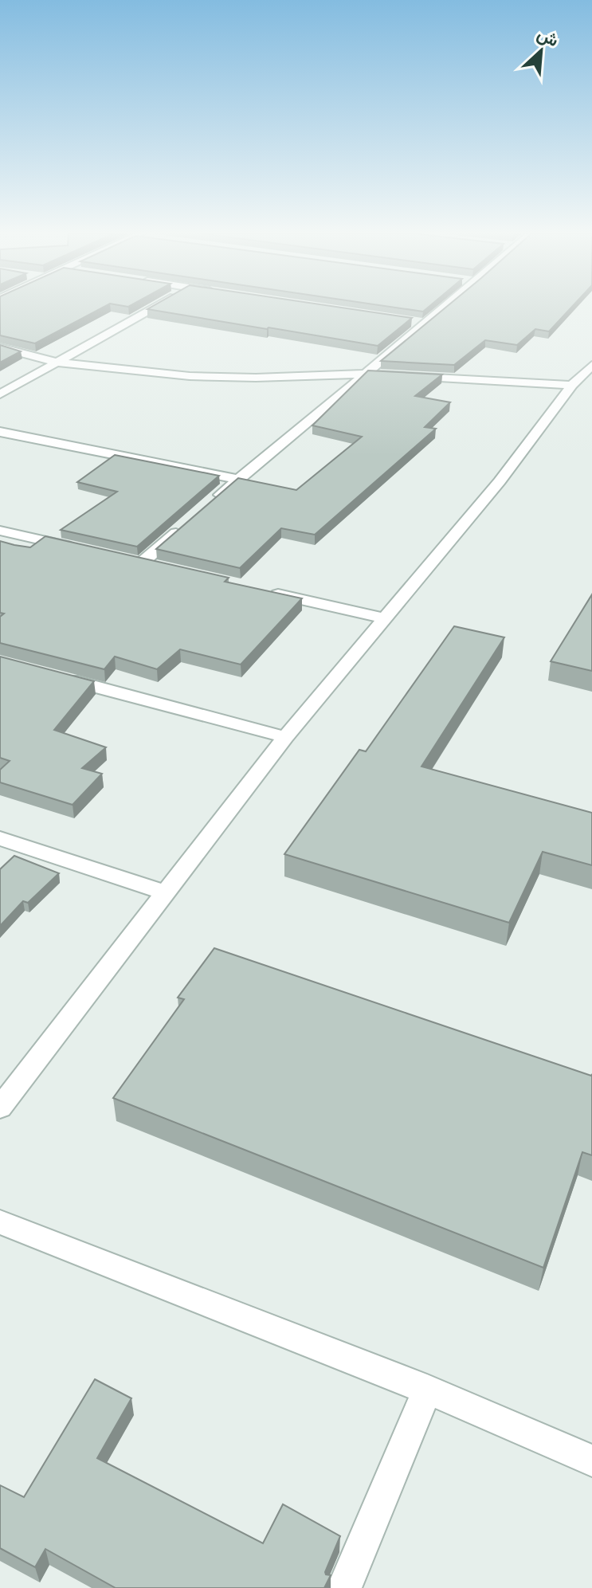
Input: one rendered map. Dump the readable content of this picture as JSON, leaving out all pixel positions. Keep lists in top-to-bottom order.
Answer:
{
  "north": "top right"
}
